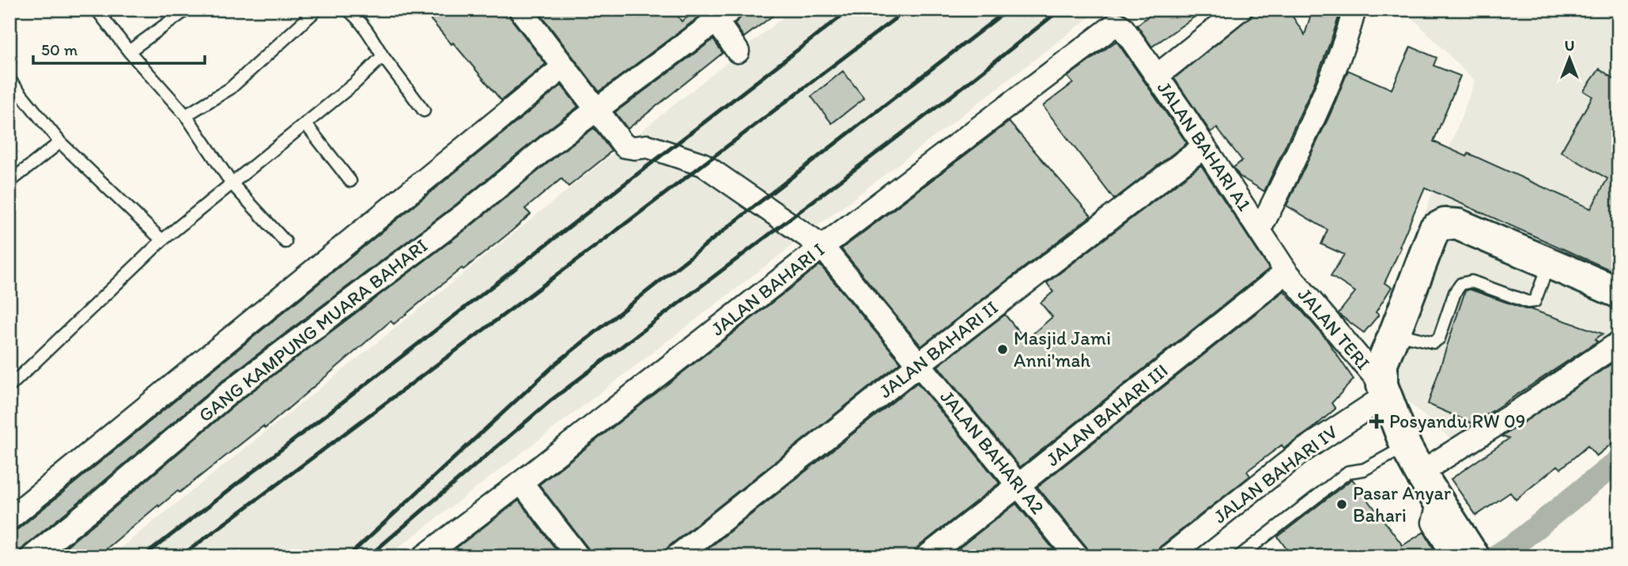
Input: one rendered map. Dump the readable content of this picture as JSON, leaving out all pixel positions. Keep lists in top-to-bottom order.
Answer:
{
  "streets": {
    "street": [
      "JALAN BAHARI A1",
      "JALAN BAHARI I",
      "JALAN TERI",
      "GANG KAMPUNG MUARA BAHARI",
      "JALAN BAHARI II",
      "JALAN BAHARI III",
      "JALAN BAHARI A2",
      "JALAN BAHARI IV"
    ]
  },
  "crossings": [
    ["JALAN BAHARI A1", "JALAN BAHARI I"],
    ["JALAN BAHARI A1", "JALAN TERI"],
    ["JALAN BAHARI A1", "JALAN BAHARI II"],
    ["JALAN BAHARI A1", "JALAN BAHARI III"],
    ["JALAN BAHARI I", "JALAN BAHARI A2"],
    ["JALAN TERI", "JALAN BAHARI III"],
    ["JALAN TERI", "JALAN BAHARI IV"],
    ["GANG KAMPUNG MUARA BAHARI", "JALAN BAHARI A2"],
    ["JALAN BAHARI II", "JALAN BAHARI A2"],
    ["JALAN BAHARI III", "JALAN BAHARI A2"]
  ],
  "places": {
    "other": ["Masjid Jami Anni'mah", "Pasar Anyar Bahari"],
    "health": ["Posyandu RW 09"]
  },
  "scale_bar": "50 m",
  "north": "top"
}
